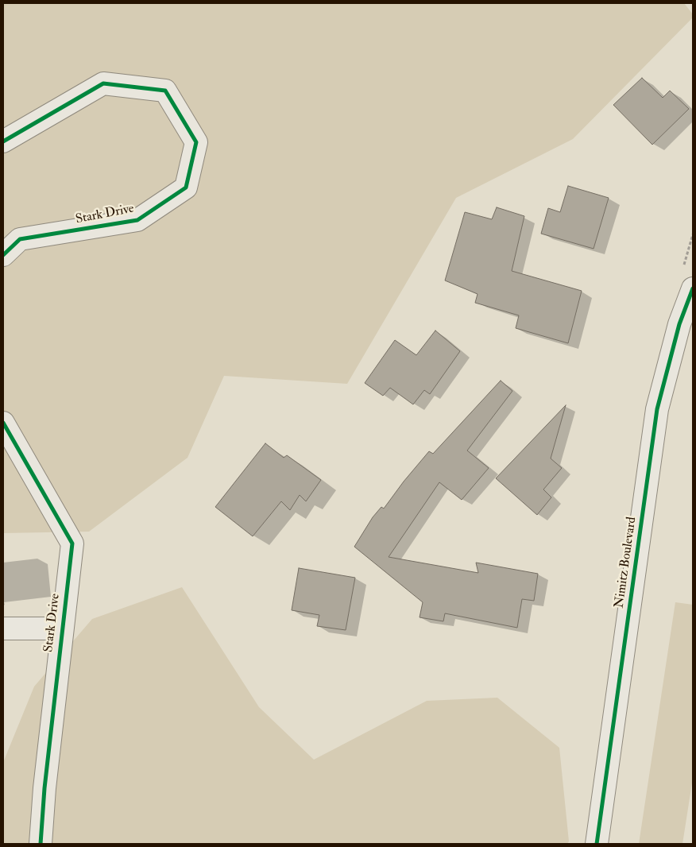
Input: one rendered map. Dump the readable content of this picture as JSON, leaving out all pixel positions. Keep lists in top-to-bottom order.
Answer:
{
  "streets": {
    "street": ["Stark Drive", "Nimitz Boulevard"]
  }
}
